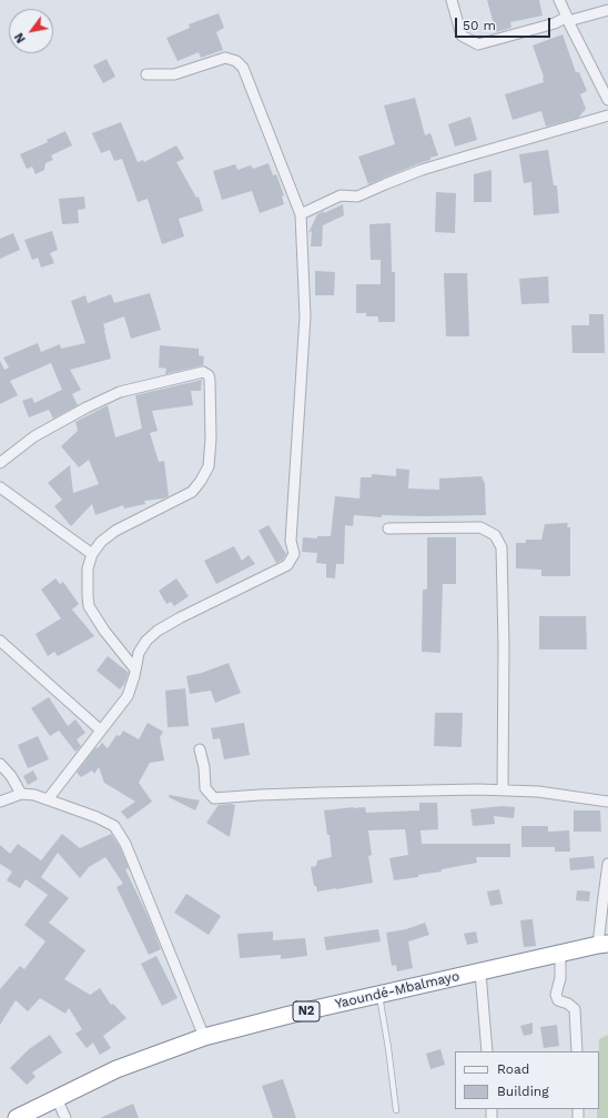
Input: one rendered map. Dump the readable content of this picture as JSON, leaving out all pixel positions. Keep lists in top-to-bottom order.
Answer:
{
  "streets": {
    "highway": ["Yaoundé-Mbalmayo", "N2"]
  },
  "legend": ["Road", "Building"],
  "scale_bar": "50 m",
  "north": "bottom left"
}
